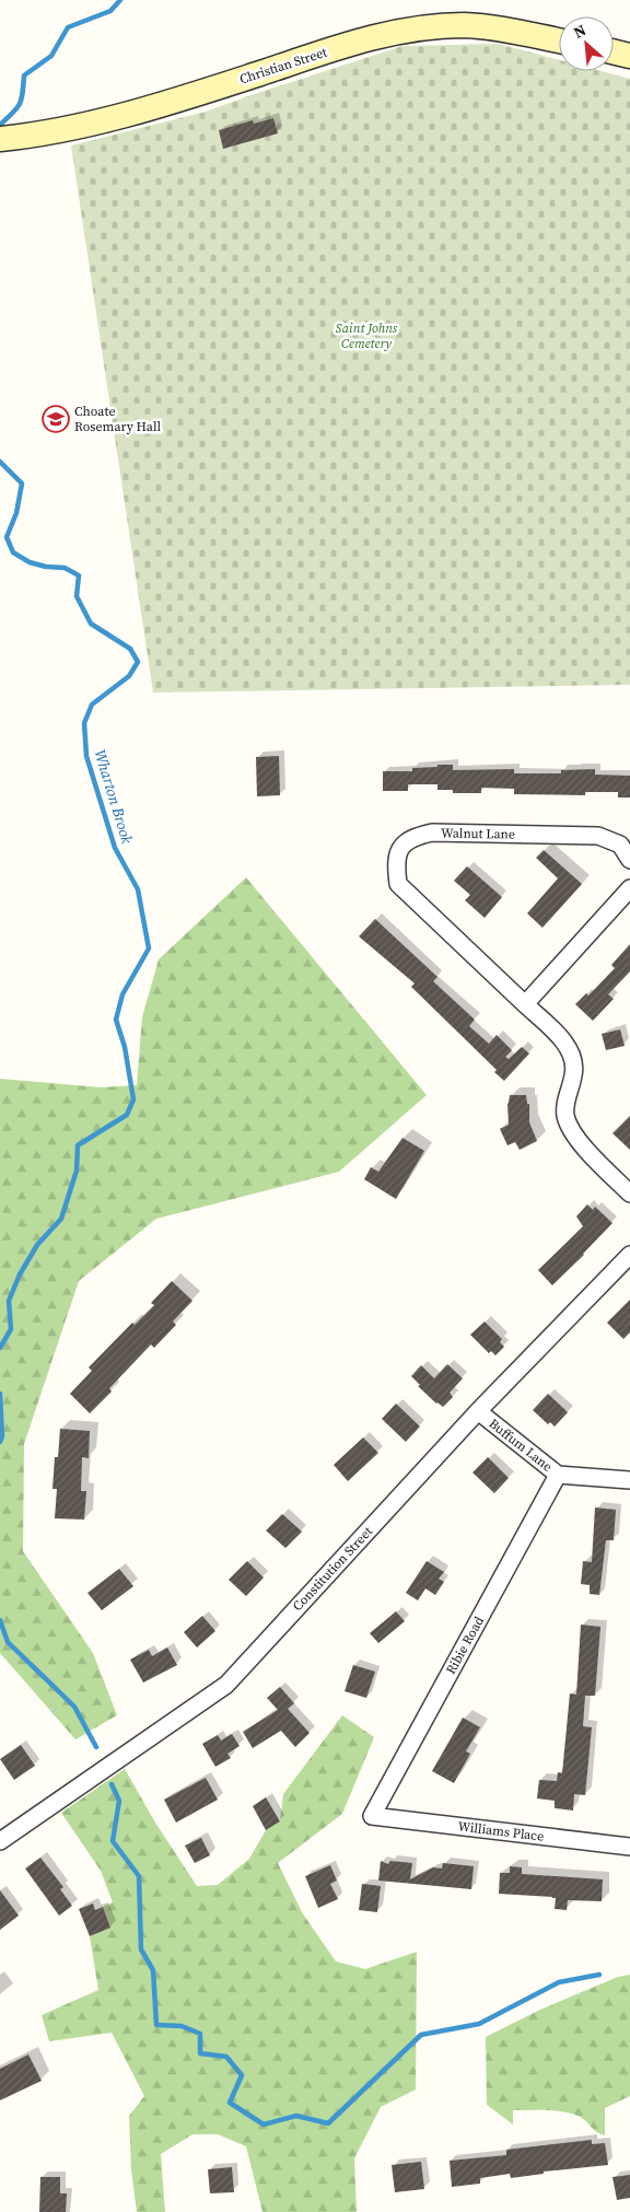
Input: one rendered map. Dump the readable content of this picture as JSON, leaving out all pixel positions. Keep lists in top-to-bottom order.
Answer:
{
  "streets": {
    "main road": ["Christian Street"],
    "street": [
      "Walnut Lane",
      "Buffum Lane",
      "Constitution Street",
      "Ribie Road",
      "Williams Place"
    ]
  },
  "crossings": [
    ["Buffum Lane", "Constitution Street"],
    ["Buffum Lane", "Ribie Road"],
    ["Ribie Road", "Williams Place"]
  ],
  "water": ["Wharton Brook"],
  "parks": ["Saint Johns Cemetery"],
  "places": {
    "school or university": ["Choate Rosemary Hall"]
  },
  "north": "top left"
}
